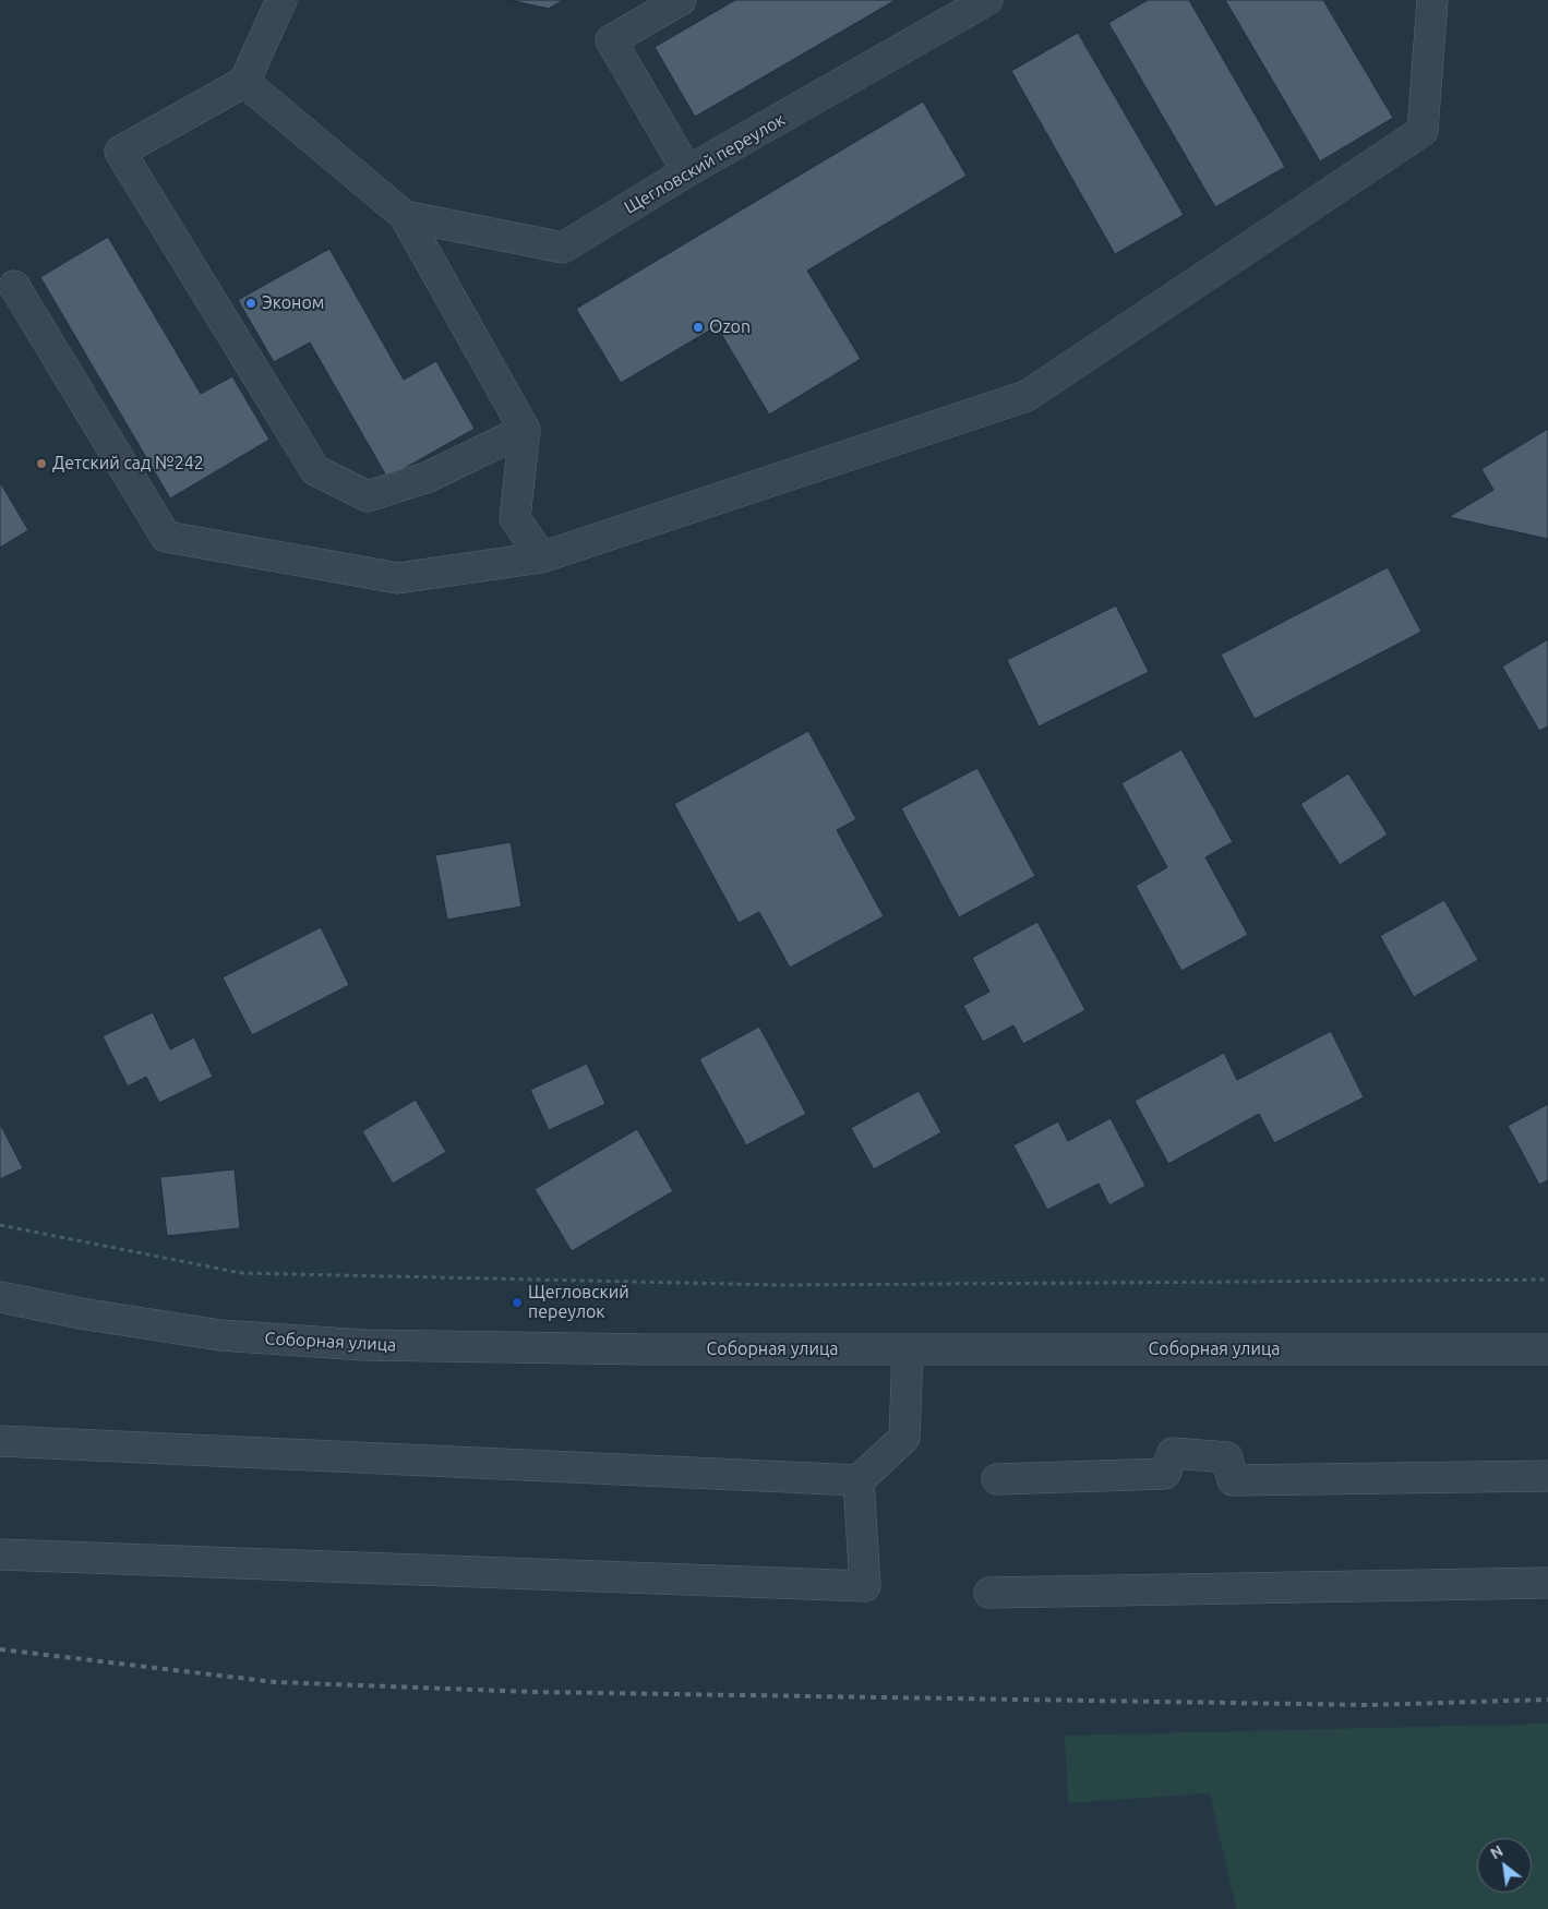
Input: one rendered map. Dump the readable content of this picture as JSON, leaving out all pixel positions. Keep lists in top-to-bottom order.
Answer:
{
  "streets": {
    "street": ["Щегловский переулок", "Соборная улица"]
  },
  "places": [
    "Эконом",
    "Ozon",
    "Детский сад №242",
    "Щегловский переулок"
  ],
  "north": "top left"
}
